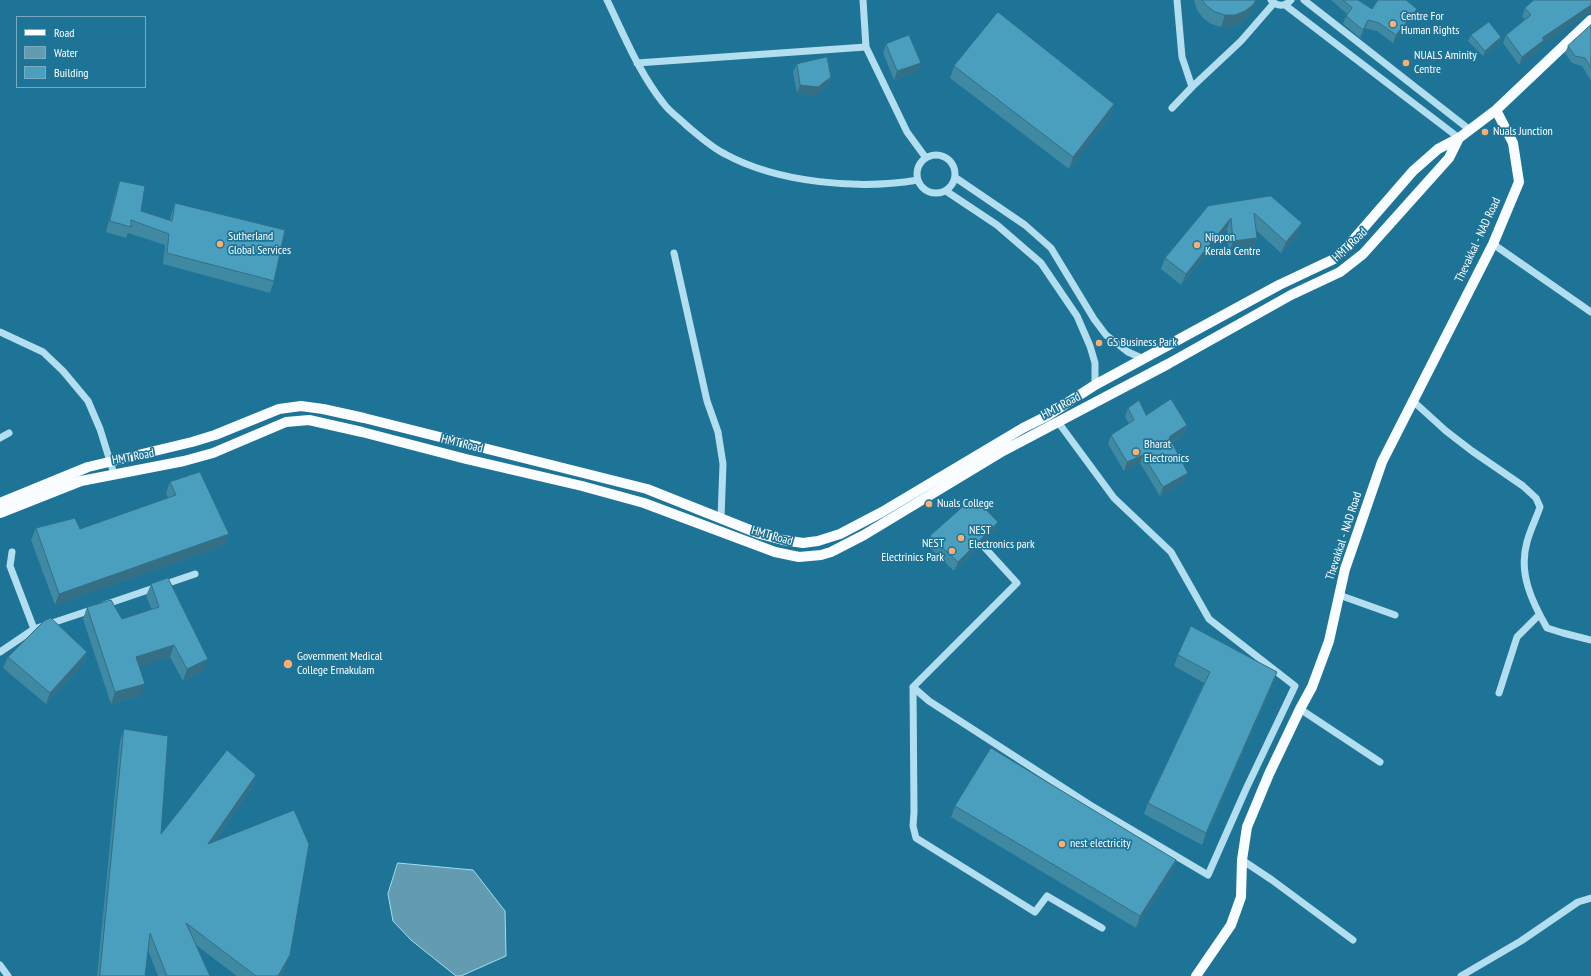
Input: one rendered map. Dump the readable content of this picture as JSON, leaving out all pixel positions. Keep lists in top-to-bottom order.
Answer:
{
  "streets": {
    "main road": ["Thevakkal - NAD Road", "HMT Road"]
  },
  "crossings": [
    ["Thevakkal - NAD Road", "HMT Road"]
  ],
  "places": [
    "Centre For Human Rights",
    "NUALS Aminity Centre",
    "Nuals Junction",
    "Sutherland Global Services",
    "Nippon Kerala Centre",
    "GS Business Park",
    "Bharat Electronics",
    "Nuals College",
    "NEST Electronics park",
    "NEST Electrinics Park",
    "Government Medical College Ernakulam",
    "nest electricity"
  ],
  "legend": ["Road", "Water", "Building"]
}
